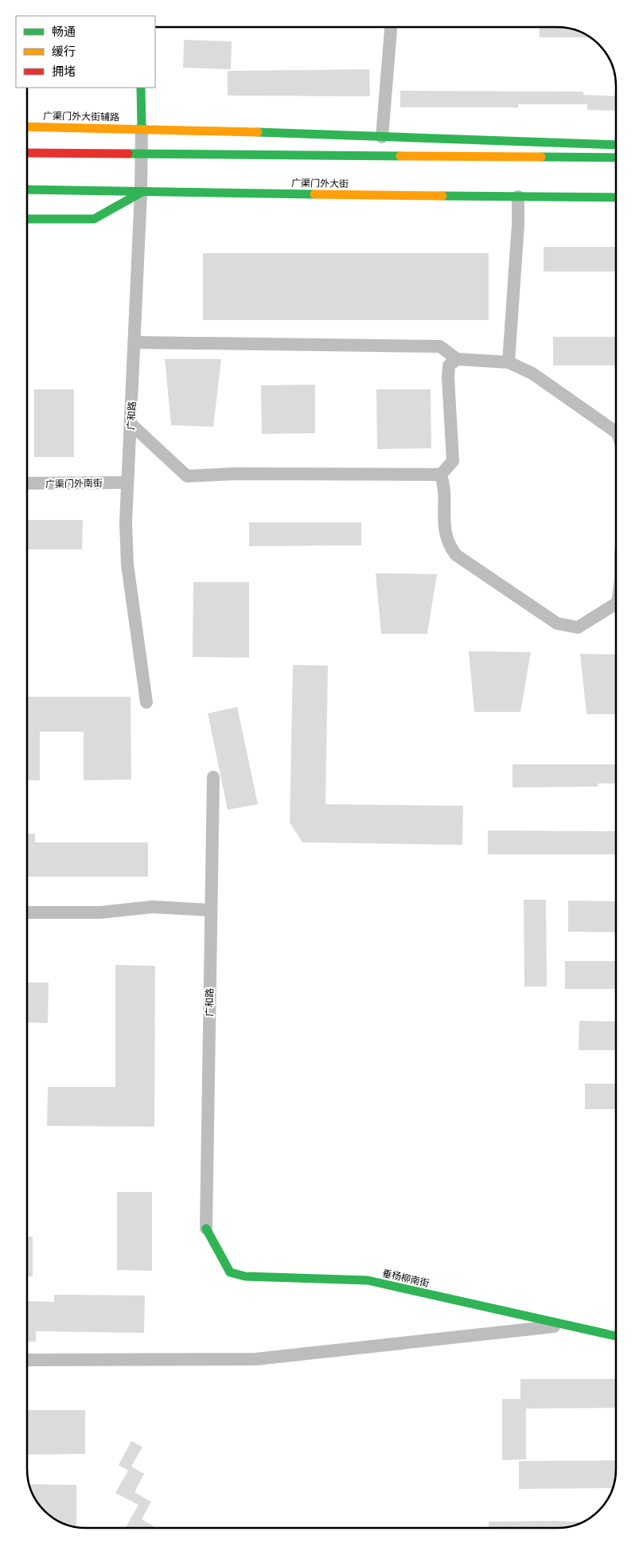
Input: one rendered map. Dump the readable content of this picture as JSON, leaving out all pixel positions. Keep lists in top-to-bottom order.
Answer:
{
  "streets": {
    "main road": ["广渠门外大街辅路", "广渠门外大街", "垂杨柳南街"],
    "street": ["广和路", "广渠门外南街"]
  },
  "crossings": [
    ["广渠门外大街辅路", "广和路"],
    ["广渠门外大街", "广和路"],
    ["广和路", "广渠门外南街"],
    ["广和路", "垂杨柳南街"]
  ],
  "legend": ["畅通", "缓行", "拥堵"]
}
